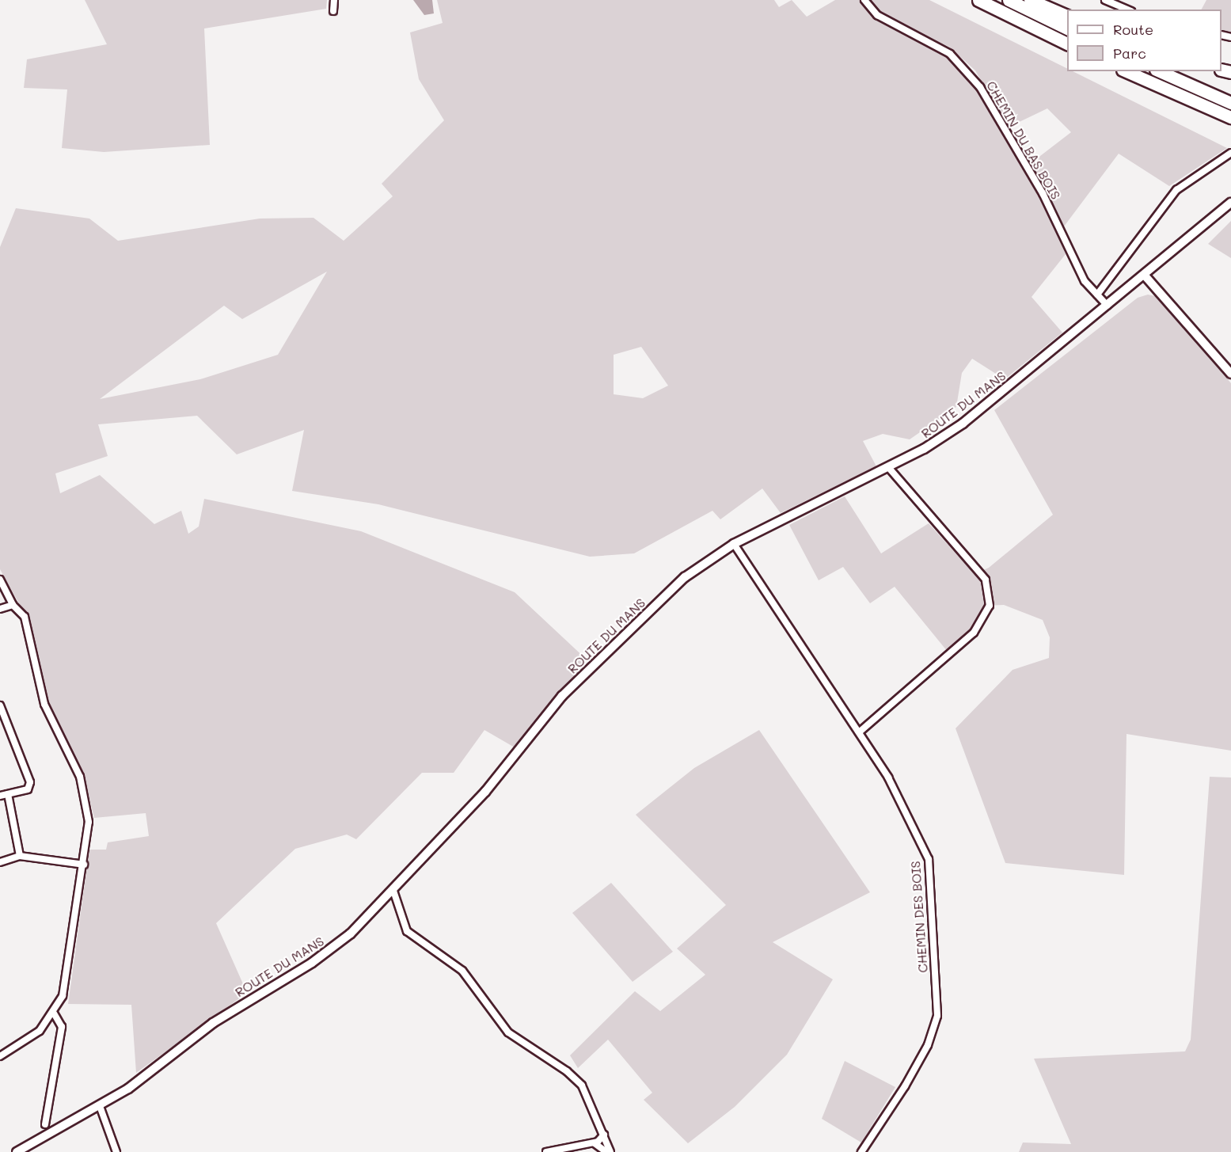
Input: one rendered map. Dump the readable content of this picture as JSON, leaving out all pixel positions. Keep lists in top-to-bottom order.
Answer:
{
  "streets": {
    "street": ["CHEMIN DU BAS BOIS", "ROUTE DU MANS", "CHEMIN DES BOIS"]
  },
  "crossings": [
    ["CHEMIN DU BAS BOIS", "ROUTE DU MANS"],
    ["ROUTE DU MANS", "CHEMIN DES BOIS"]
  ],
  "legend": ["Route", "Parc"]
}
